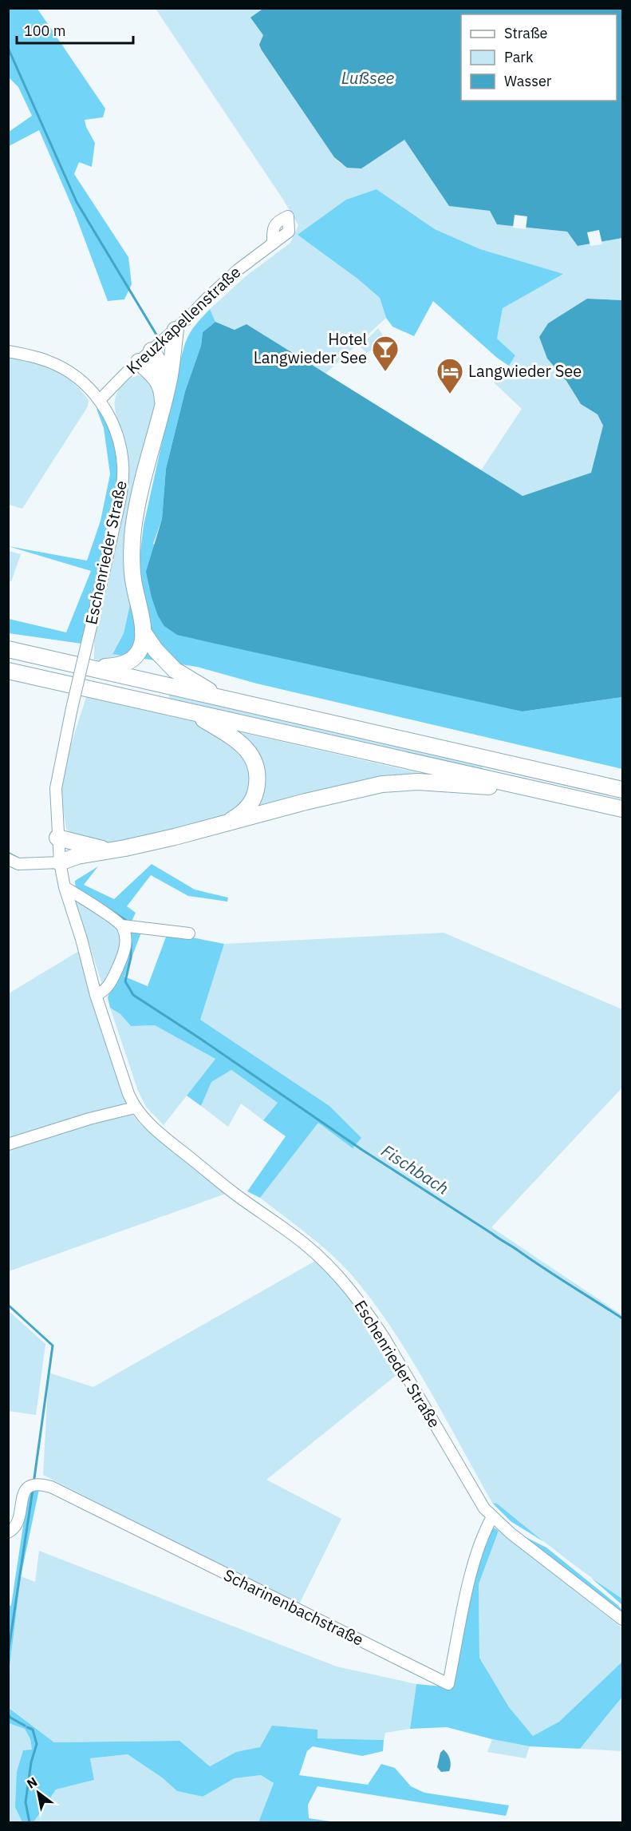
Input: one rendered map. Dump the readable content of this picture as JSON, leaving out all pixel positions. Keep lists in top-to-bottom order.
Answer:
{
  "streets": {
    "street": ["Kreuzkapellenstraße", "Eschenrieder Straße", "Scharinenbachstraße"]
  },
  "crossings": [
    ["Kreuzkapellenstraße", "Eschenrieder Straße"],
    ["Eschenrieder Straße", "Scharinenbachstraße"]
  ],
  "water": ["Lußsee", "Fischbach"],
  "places": {
    "bar": ["Hotel Langwieder See"],
    "hotel": ["Langwieder See"]
  },
  "legend": ["Straße", "Park", "Wasser"],
  "scale_bar": "100 m",
  "north": "top left"
}
